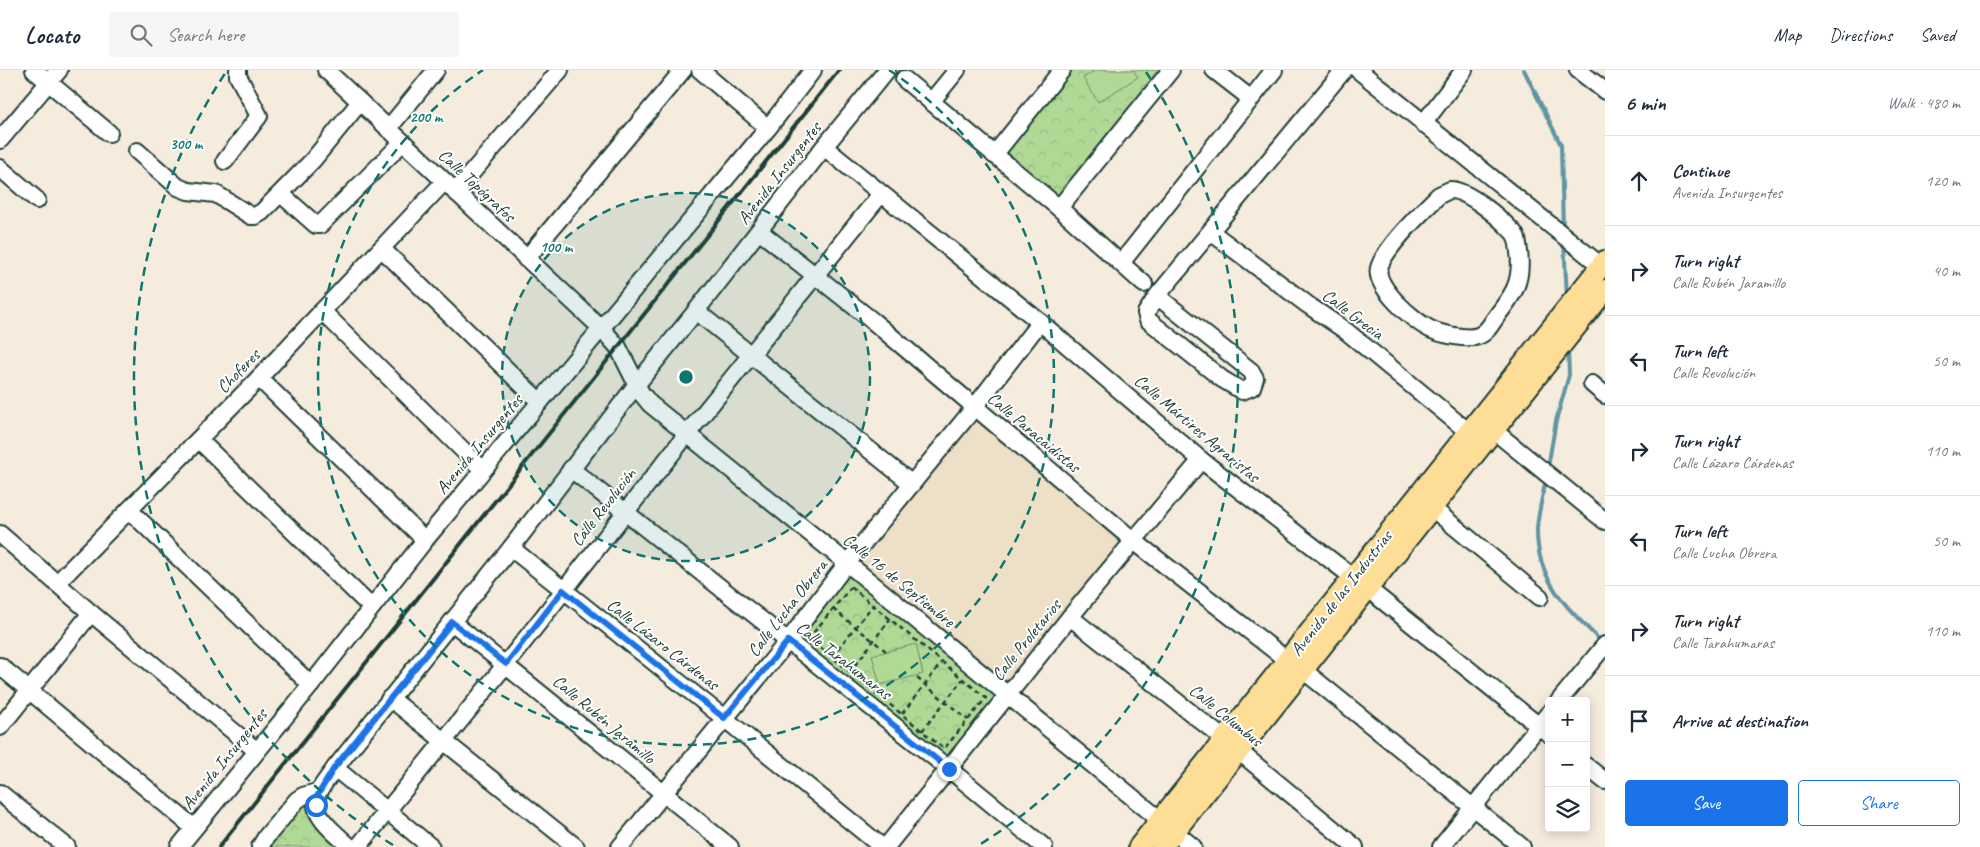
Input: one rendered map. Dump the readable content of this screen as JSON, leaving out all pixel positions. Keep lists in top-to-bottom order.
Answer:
{
  "streets": {
    "main road": ["Avenida de las Industrias"],
    "street": [
      "Avenida Insurgentes",
      "Calle Topógrafos",
      "Calle Grecia",
      "Choferes",
      "Calle Mártires Agraristas",
      "Calle Paracaidistas",
      "Calle Revolución",
      "Calle 16 de Septiembre",
      "Calle Lucha Obrera",
      "Calle Proletarios",
      "Calle Lázaro Cárdenas",
      "Calle Tarahumaras",
      "Calle Columbus",
      "Calle Rubén Jaramillo"
    ]
  },
  "crossings": [
    ["Avenida Insurgentes", "Calle Topógrafos"],
    ["Avenida Insurgentes", "Calle Mártires Agraristas"],
    ["Avenida Insurgentes", "Calle Paracaidistas"],
    ["Avenida Insurgentes", "Calle 16 de Septiembre"],
    ["Avenida Insurgentes", "Calle Lázaro Cárdenas"],
    ["Avenida Insurgentes", "Calle Tarahumaras"],
    ["Avenida Insurgentes", "Calle Rubén Jaramillo"],
    ["Calle Topógrafos", "Choferes"],
    ["Calle Topógrafos", "Calle 16 de Septiembre"],
    ["Calle Grecia", "Avenida de las Industrias"],
    ["Calle Mártires Agraristas", "Calle Revolución"],
    ["Calle Mártires Agraristas", "Avenida de las Industrias"],
    ["Calle Mártires Agraristas", "Calle Lucha Obrera"],
    ["Calle Mártires Agraristas", "Calle Proletarios"],
    ["Calle Paracaidistas", "Calle Revolución"],
    ["Calle Paracaidistas", "Avenida de las Industrias"],
    ["Calle Paracaidistas", "Calle Lucha Obrera"],
    ["Calle Paracaidistas", "Calle Proletarios"],
    ["Calle Revolución", "Calle 16 de Septiembre"],
    ["Calle Revolución", "Calle Lázaro Cárdenas"],
    ["Calle Revolución", "Calle Tarahumaras"],
    ["Calle Revolución", "Calle Rubén Jaramillo"],
    ["Calle 16 de Septiembre", "Avenida de las Industrias"],
    ["Calle 16 de Septiembre", "Calle Lucha Obrera"],
    ["Calle 16 de Septiembre", "Calle Proletarios"],
    ["Avenida de las Industrias", "Calle Columbus"],
    ["Calle Lucha Obrera", "Calle Lázaro Cárdenas"],
    ["Calle Lucha Obrera", "Calle Tarahumaras"],
    ["Calle Lucha Obrera", "Calle Rubén Jaramillo"],
    ["Calle Proletarios", "Calle Tarahumaras"],
    ["Calle Proletarios", "Calle Columbus"]
  ],
  "page": {
    "header": "Locato",
    "search": "Search here",
    "nav": ["Map", "Directions", "Saved"],
    "heading": ["6 min", "Walk · 480 m"],
    "list": [
      ["Continue", "Avenida Insurgentes", "120 m"],
      ["Turn right", "Calle Rubén Jaramillo", "40 m"],
      ["Turn left", "Calle Revolución", "50 m"],
      ["Turn right", "Calle Lázaro Cárdenas", "110 m"],
      ["Turn left", "Calle Lucha Obrera", "50 m"],
      ["Turn right", "Calle Tarahumaras", "110 m"],
      "Arrive at destination"
    ],
    "map_buttons": ["+", "−"],
    "buttons": ["Save", "Share"]
  },
  "rings": ["200 m", "300 m", "100 m"]
}
